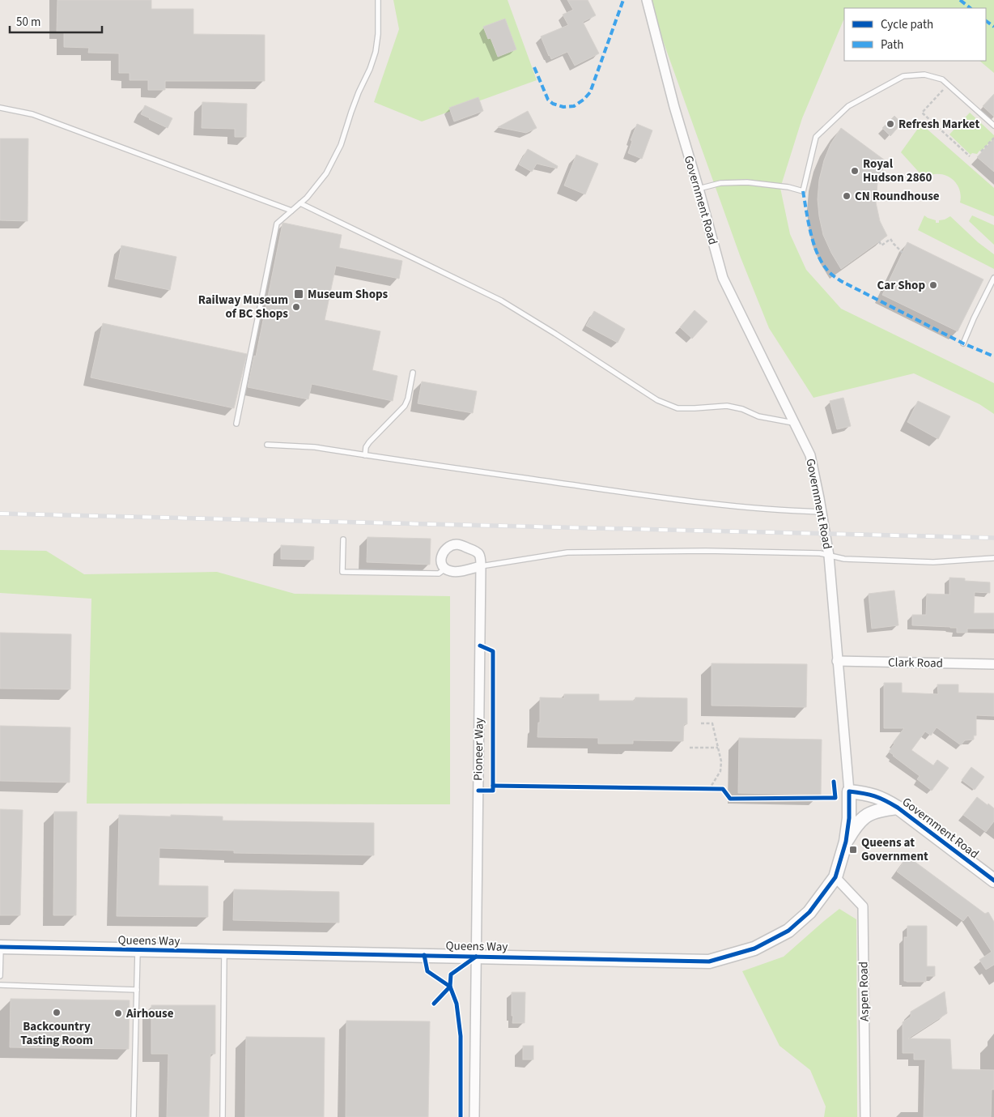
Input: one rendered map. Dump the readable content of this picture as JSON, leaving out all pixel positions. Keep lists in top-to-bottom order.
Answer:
{
  "streets": {
    "street": [
      "Government Road",
      "Clark Road",
      "Pioneer Way",
      "Queens Way",
      "Aspen Road"
    ]
  },
  "crossings": [
    ["Government Road", "Clark Road"],
    ["Government Road", "Queens Way"],
    ["Pioneer Way", "Queens Way"],
    ["Queens Way", "Aspen Road"]
  ],
  "places": {
    "other": [
      "Refresh Market",
      "Royal Hudson 2860",
      "CN Roundhouse",
      "Car Shop",
      "Railway Museum of BC Shops",
      "Backcountry Tasting Room",
      "Airhouse"
    ],
    "transit": ["Museum Shops", "Queens at Government"]
  },
  "legend": ["Cycle path", "Path"],
  "scale_bar": "50 m"
}
